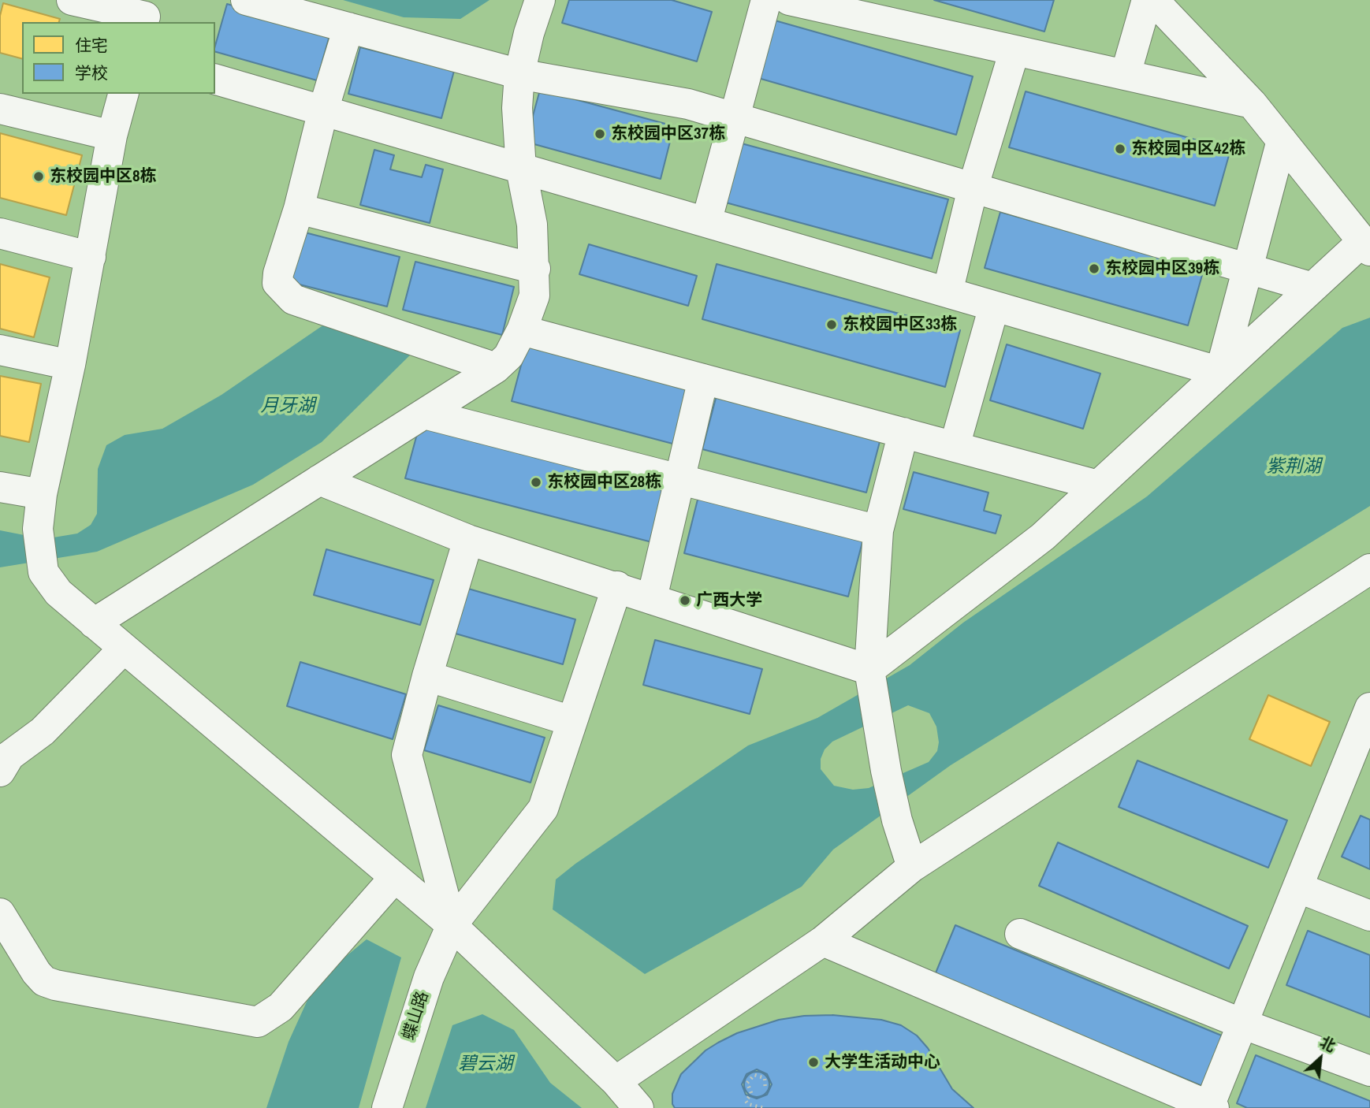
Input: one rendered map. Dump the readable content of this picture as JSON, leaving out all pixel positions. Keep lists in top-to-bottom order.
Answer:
{
  "streets": {
    "street": ["蝶山路"]
  },
  "water": ["月牙湖", "紫荆湖", "碧云湖"],
  "places": [
    "东校园中区37栋",
    "东校园中区42栋",
    "东校园中区8栋",
    "东校园中区39栋",
    "东校园中区33栋",
    "东校园中区28栋",
    "广西大学",
    "大学生活动中心"
  ],
  "legend": ["住宅", "学校"],
  "north": "top right"
}
